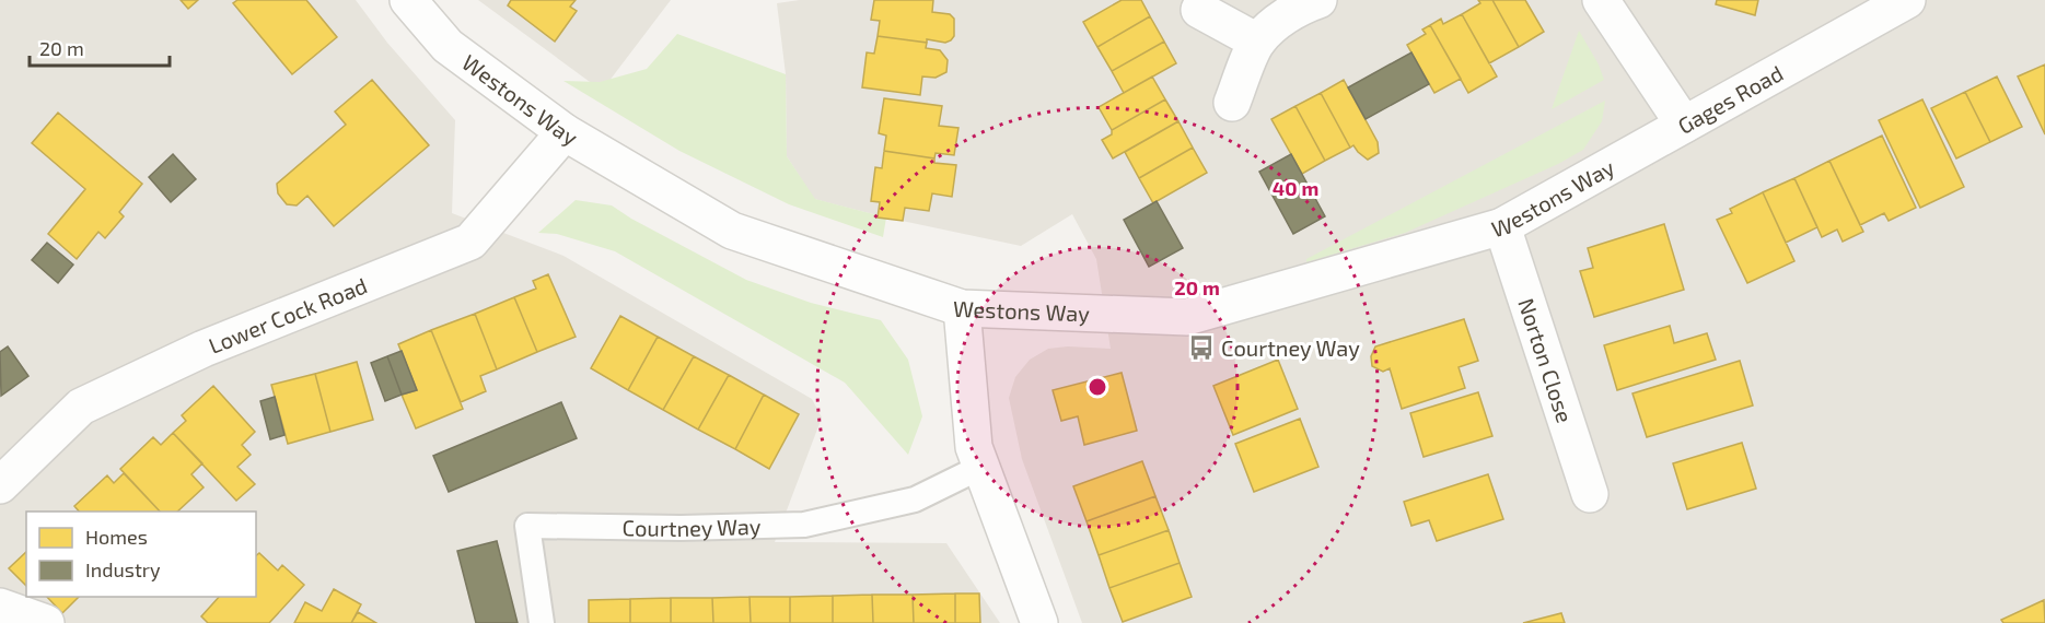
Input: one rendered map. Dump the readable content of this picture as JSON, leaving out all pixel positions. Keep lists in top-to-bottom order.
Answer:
{
  "streets": {
    "street": [
      "Gages Road",
      "Westons Way",
      "Lower Cock Road",
      "Norton Close"
    ],
    "lane": ["Courtney Way"]
  },
  "crossings": [
    ["Gages Road", "Westons Way"],
    ["Westons Way", "Lower Cock Road"],
    ["Westons Way", "Norton Close"]
  ],
  "places": {
    "bus stop": ["Courtney Way"]
  },
  "legend": ["Homes", "Industry"],
  "scale_bar": "20 m",
  "rings": ["40 m", "20 m"]
}
